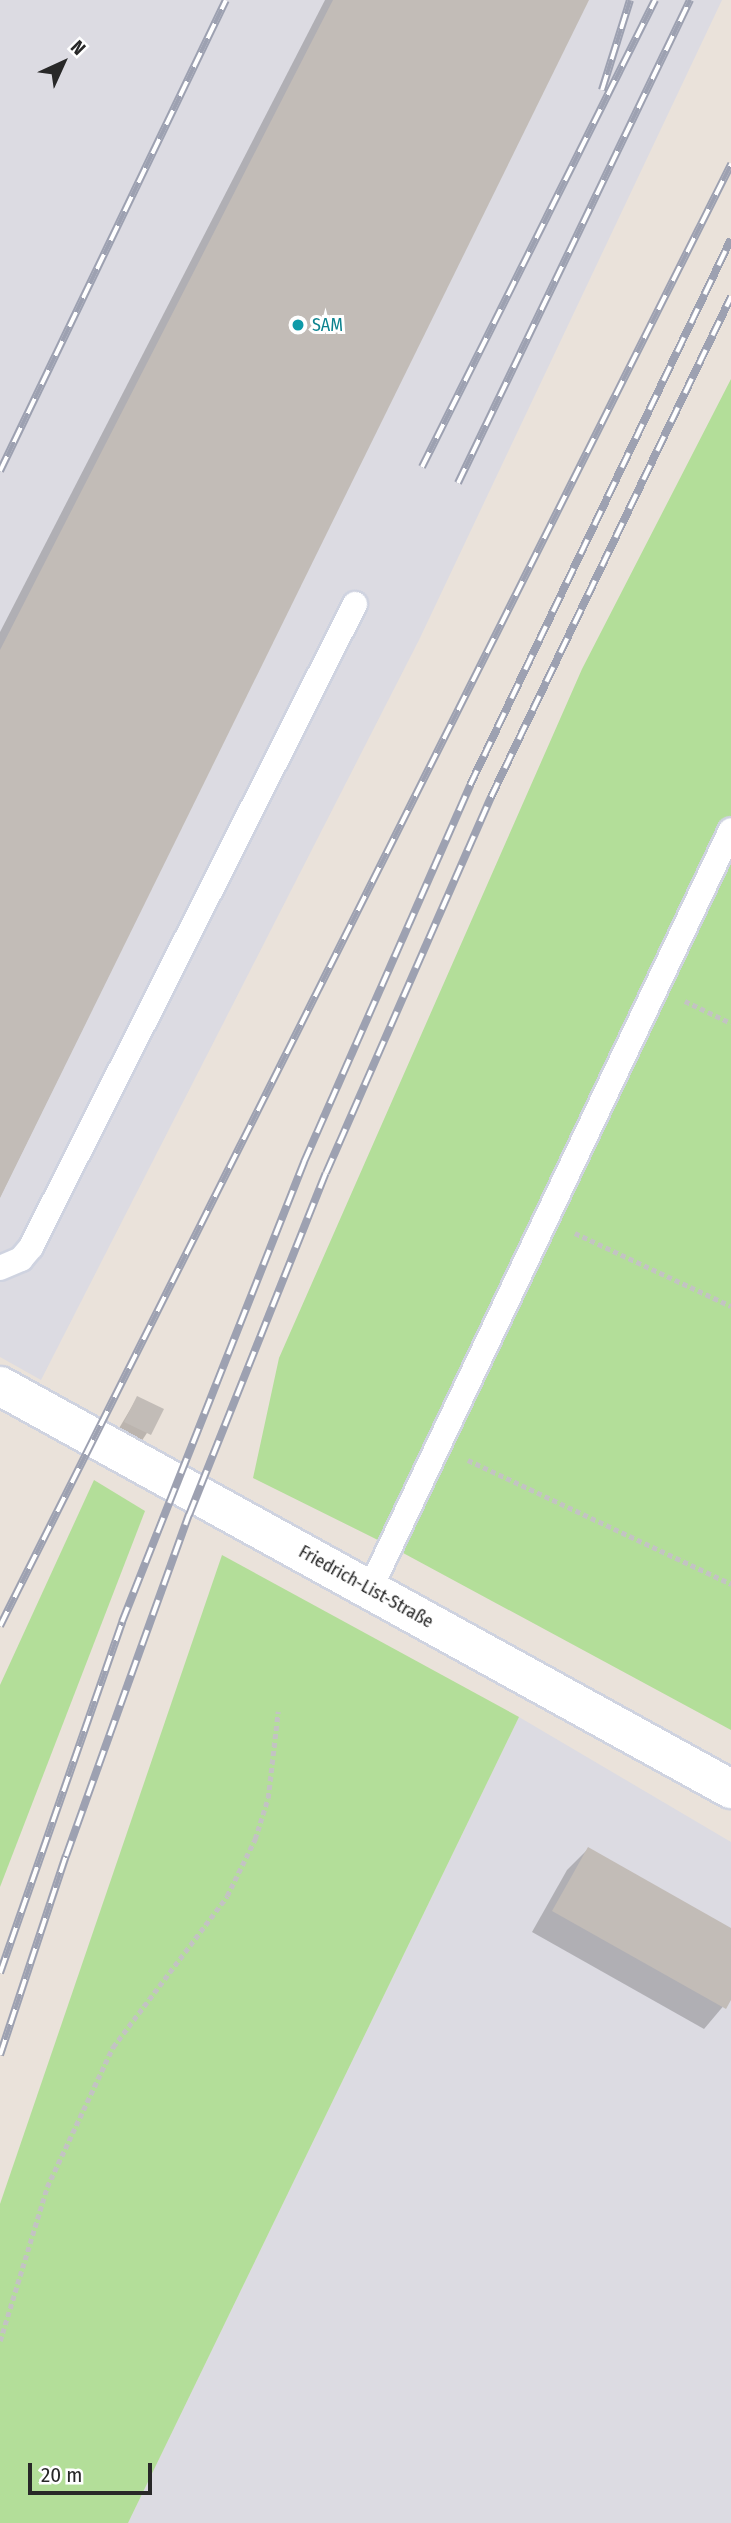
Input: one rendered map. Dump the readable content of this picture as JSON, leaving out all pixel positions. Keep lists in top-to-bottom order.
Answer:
{
  "streets": {
    "street": ["Friedrich-List-Straße"]
  },
  "places": ["SAM"],
  "scale_bar": "20 m",
  "north": "top right"
}
